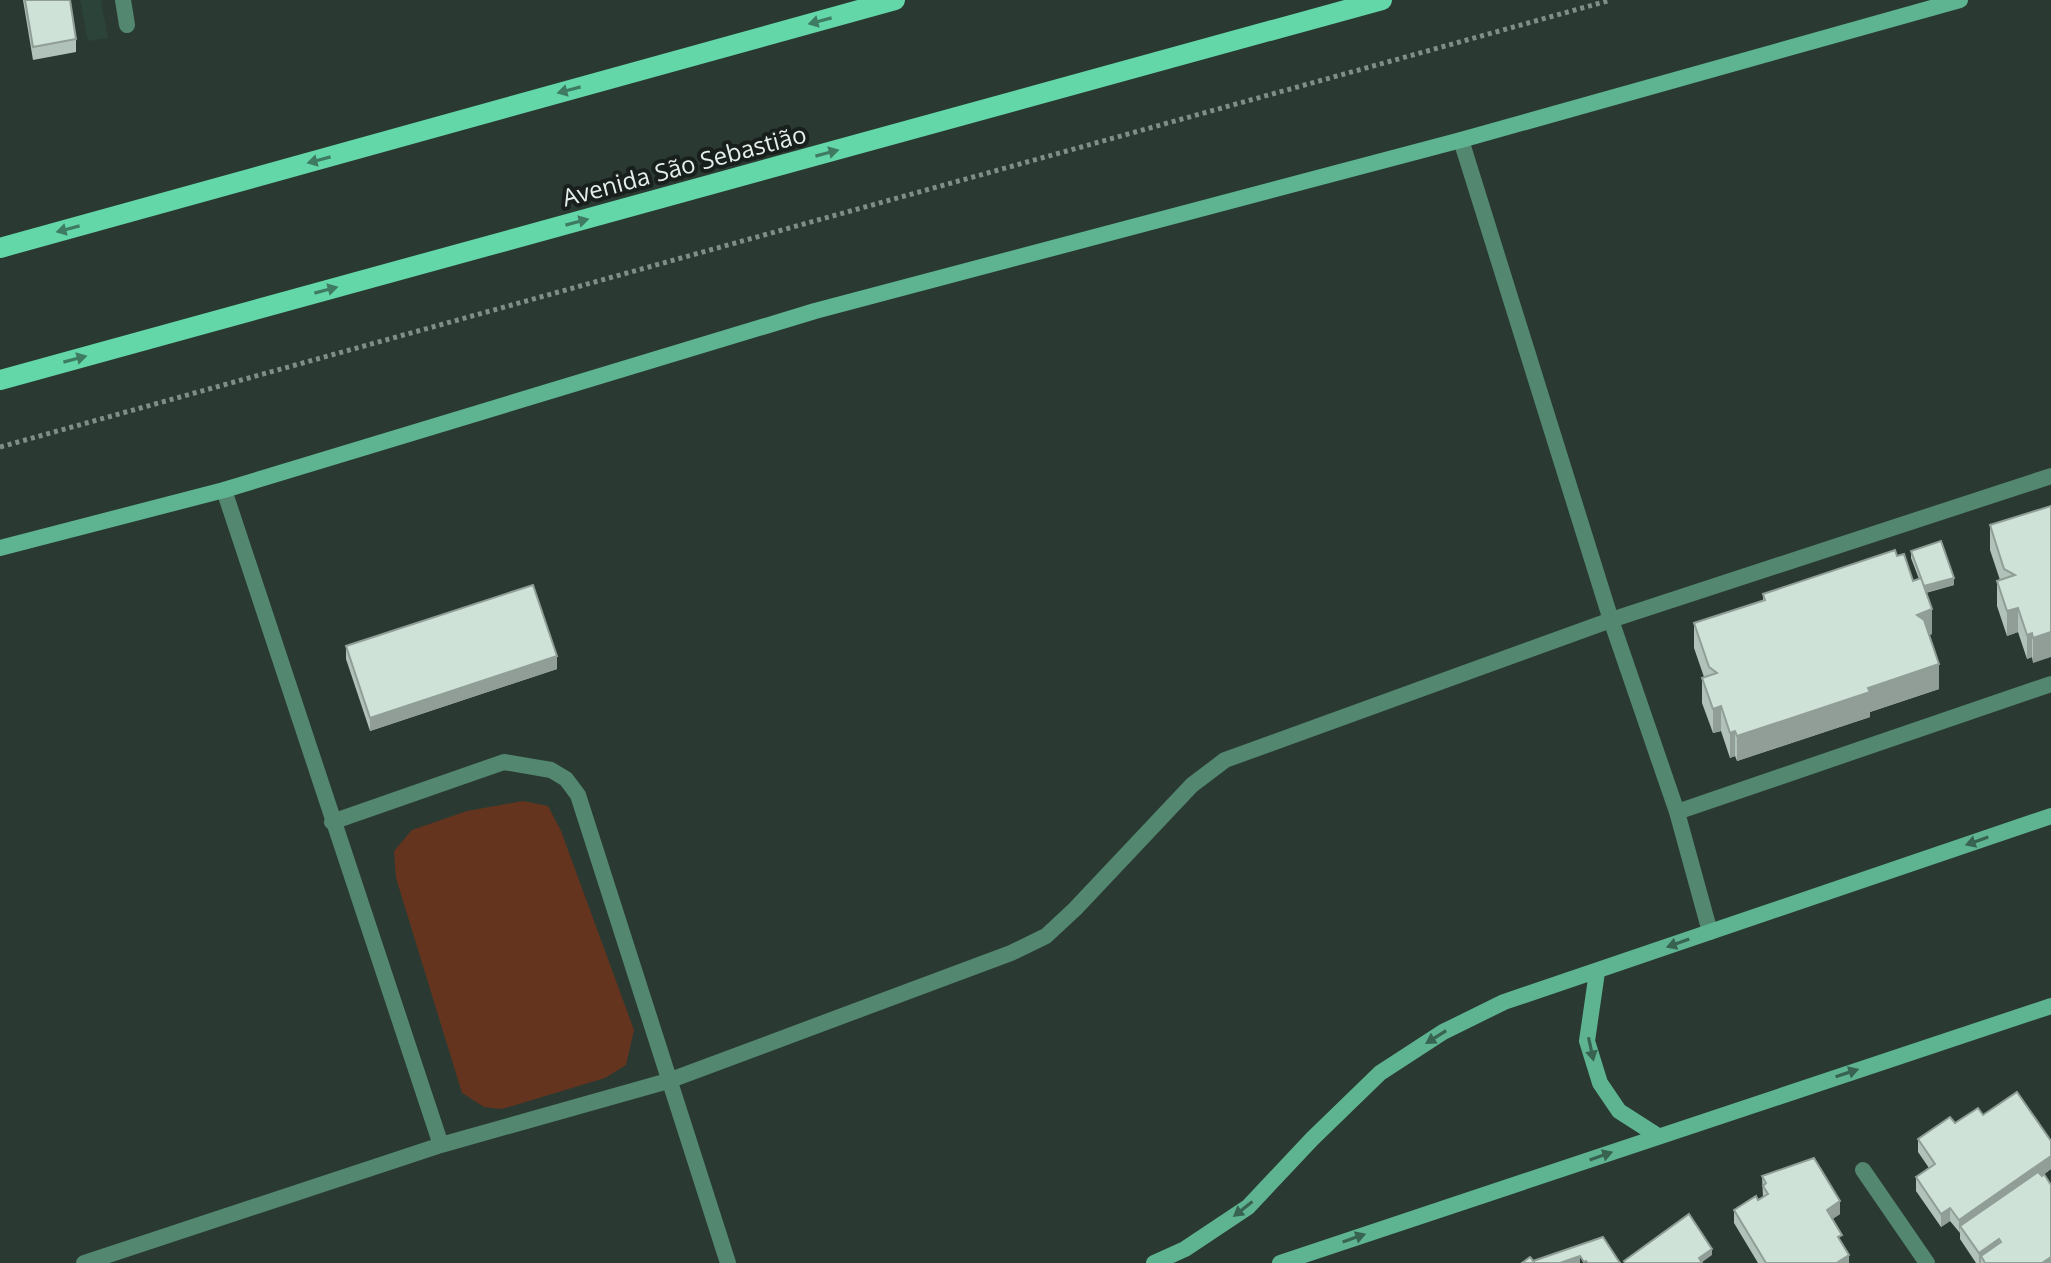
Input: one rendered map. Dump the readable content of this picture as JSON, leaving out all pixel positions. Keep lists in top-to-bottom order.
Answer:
{
  "streets": {
    "main road": ["Avenida São Sebastião"]
  }
}
